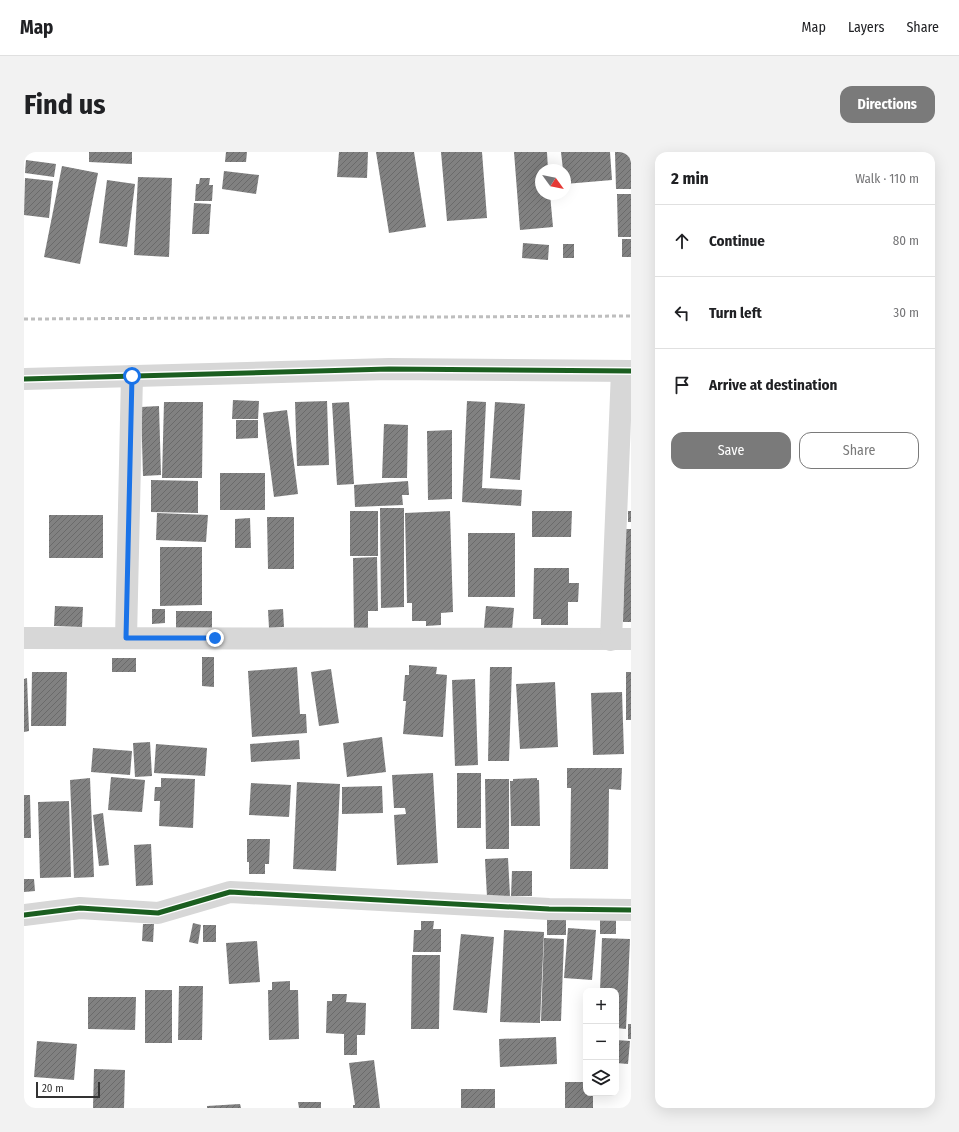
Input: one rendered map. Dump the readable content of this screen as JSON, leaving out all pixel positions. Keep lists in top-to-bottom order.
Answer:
{
  "scale_bar": "20 m",
  "north": "bottom right",
  "page": {
    "header": "Map",
    "nav": ["Map", "Layers", "Share"],
    "buttons": [
      "Directions",
      ["Save", "Share"]
    ],
    "title": "Find us",
    "heading": ["2 min", "Walk · 110 m"],
    "list": [
      ["Continue", "80 m"],
      ["Turn left", "30 m"],
      "Arrive at destination"
    ],
    "map_buttons": ["+", "−"],
    "scale": "20 m"
  }
}
